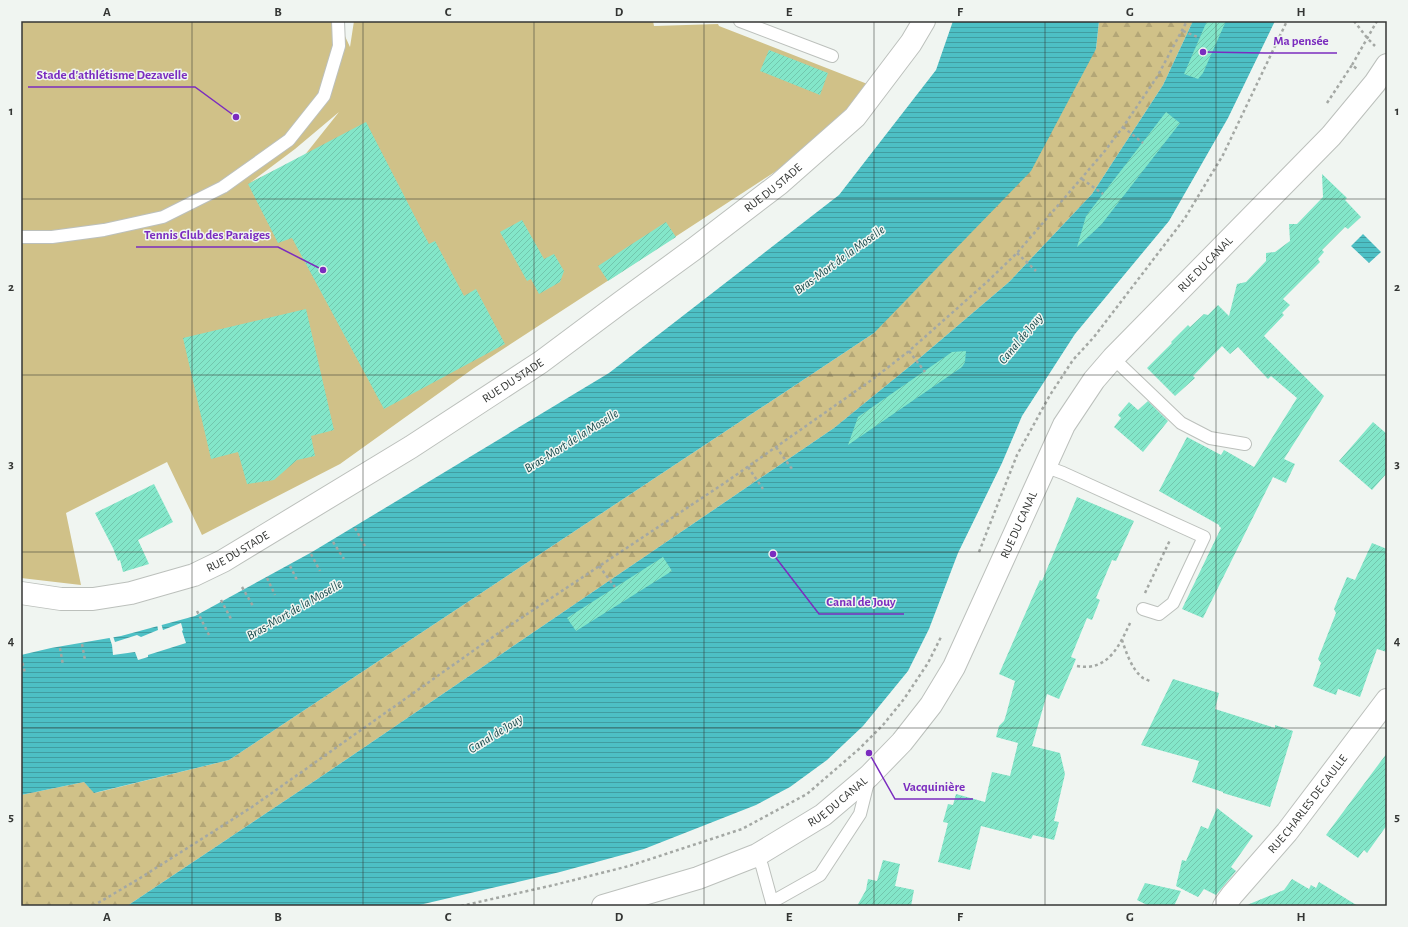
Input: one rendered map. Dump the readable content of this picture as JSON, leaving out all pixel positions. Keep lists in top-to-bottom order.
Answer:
{
  "streets": {
    "street": ["RUE DU STADE", "RUE DU CANAL", "RUE CHARLES DE GAULLE"]
  },
  "water": ["Bras-Mort de la Moselle", "Canal de Jouy"],
  "places": [
    "Ma pensée",
    "Stade d'athlétisme Dezavelle",
    "Tennis Club des Paraiges",
    "Canal de Jouy",
    "Vacquinière"
  ],
  "grid": {
    "columns": [
      "A",
      "B",
      "C",
      "D",
      "E",
      "F",
      "G",
      "H"
    ],
    "rows": [
      "1",
      "2",
      "3",
      "4",
      "5"
    ]
  }
}
